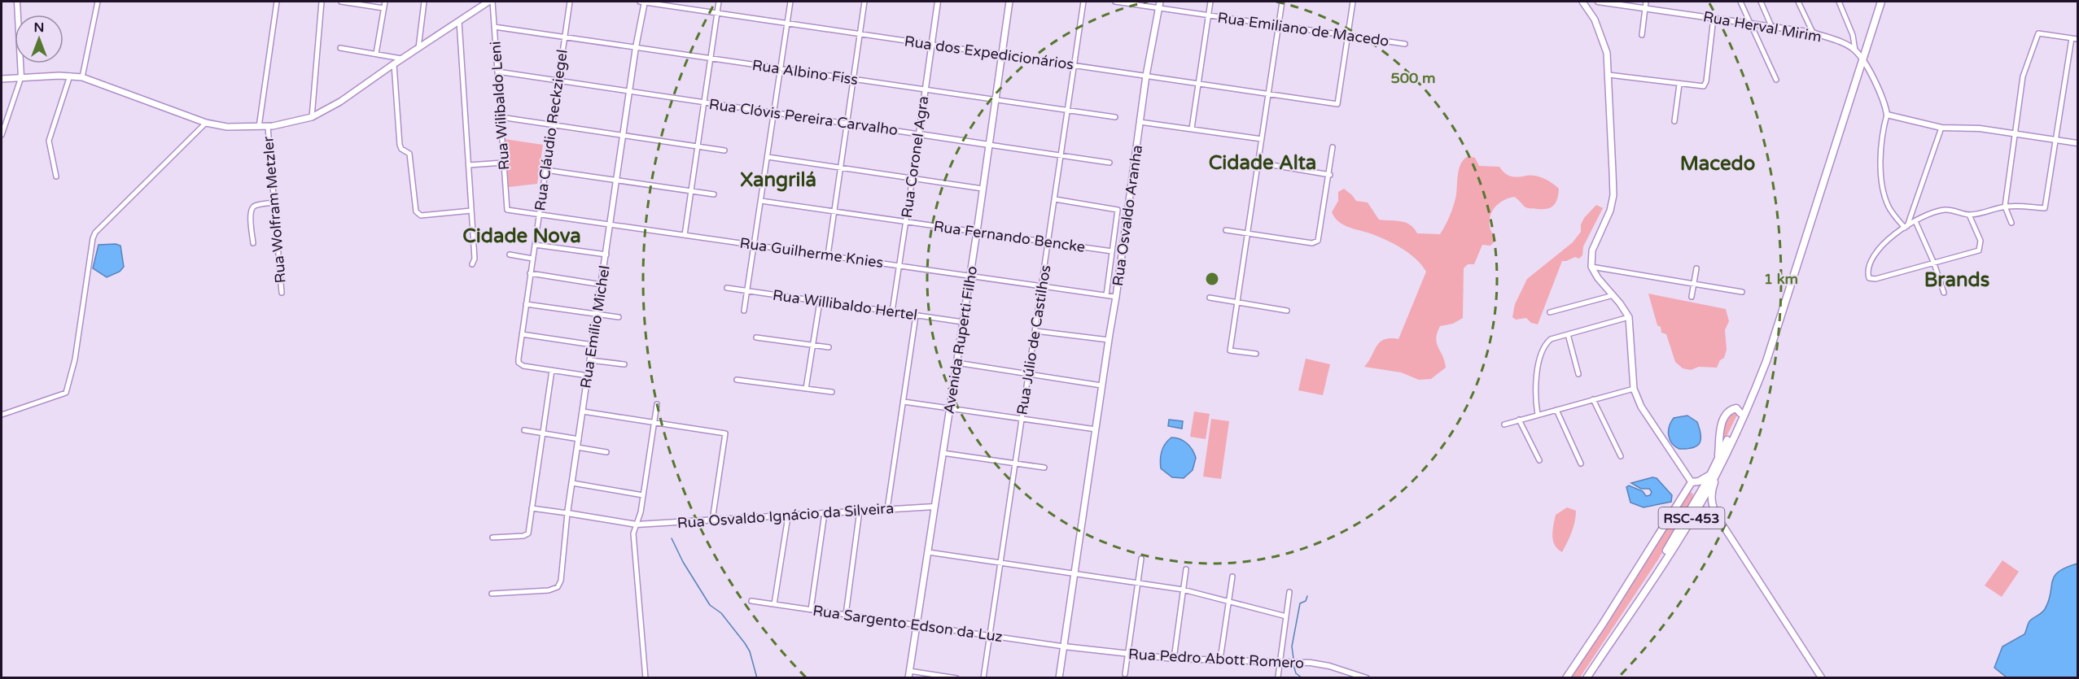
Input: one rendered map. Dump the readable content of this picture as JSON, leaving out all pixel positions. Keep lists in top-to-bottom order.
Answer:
{
  "streets": {
    "highway": ["RSC-453"],
    "main road": ["Rua Osvaldo Aranha", "Avenida Ruperti Filho"],
    "street": [
      "Rua Herval Mirim",
      "Rua Emiliano de Macedo",
      "Rua dos Expedicionários",
      "Rua Albino Fiss",
      "Rua Wilibaldo Leni",
      "Rua Clóvis Pereira Carvalho",
      "Rua Cláudio Reckziegel",
      "Rua Coronel Agra",
      "Rua Wolfram Metzler",
      "Rua Fernando Bencke",
      "Rua Guilherme Knies",
      "Rua Willibaldo Hertel",
      "Rua Emílio Michel",
      "Rua Júlio de Castilhos",
      "Rua Osvaldo Ignácio da Silveira",
      "Rua Sargento Edson da Luz",
      "Rua Pedro Abott Romero"
    ]
  },
  "crossings": [
    ["Rua Herval Mirim", "RSC-453"],
    ["Rua Emiliano de Macedo", "Rua dos Expedicionários"],
    ["Rua Emiliano de Macedo", "Rua Osvaldo Aranha"],
    ["Rua dos Expedicionários", "Rua Coronel Agra"],
    ["Rua dos Expedicionários", "Rua Osvaldo Aranha"],
    ["Rua dos Expedicionários", "Rua Emílio Michel"],
    ["Rua dos Expedicionários", "Avenida Ruperti Filho"],
    ["Rua dos Expedicionários", "Rua Júlio de Castilhos"],
    ["Rua Albino Fiss", "Rua Wilibaldo Leni"],
    ["Rua Albino Fiss", "Rua Cláudio Reckziegel"],
    ["Rua Albino Fiss", "Rua Coronel Agra"],
    ["Rua Albino Fiss", "Rua Emílio Michel"],
    ["Rua Albino Fiss", "Avenida Ruperti Filho"],
    ["Rua Albino Fiss", "Rua Júlio de Castilhos"],
    ["Rua Wilibaldo Leni", "Rua Clóvis Pereira Carvalho"],
    ["Rua Wilibaldo Leni", "Rua Guilherme Knies"],
    ["Rua Clóvis Pereira Carvalho", "Rua Cláudio Reckziegel"],
    ["Rua Clóvis Pereira Carvalho", "Rua Coronel Agra"],
    ["Rua Clóvis Pereira Carvalho", "Rua Emílio Michel"],
    ["Rua Clóvis Pereira Carvalho", "Avenida Ruperti Filho"],
    ["Rua Clóvis Pereira Carvalho", "Rua Júlio de Castilhos"],
    ["Rua Cláudio Reckziegel", "Rua Guilherme Knies"],
    ["Rua Cláudio Reckziegel", "Rua Emílio Michel"],
    ["Rua Coronel Agra", "Rua Fernando Bencke"],
    ["Rua Coronel Agra", "Rua Guilherme Knies"],
    ["Rua Coronel Agra", "Rua Willibaldo Hertel"],
    ["Rua Osvaldo Aranha", "Rua Guilherme Knies"],
    ["Rua Osvaldo Aranha", "Rua Sargento Edson da Luz"],
    ["Rua Osvaldo Aranha", "Rua Pedro Abott Romero"],
    ["Rua Fernando Bencke", "Avenida Ruperti Filho"],
    ["Rua Fernando Bencke", "Rua Júlio de Castilhos"],
    ["Rua Guilherme Knies", "Rua Emílio Michel"],
    ["Rua Guilherme Knies", "Avenida Ruperti Filho"],
    ["Rua Guilherme Knies", "Rua Júlio de Castilhos"],
    ["Rua Willibaldo Hertel", "Avenida Ruperti Filho"],
    ["Rua Emílio Michel", "Rua Osvaldo Ignácio da Silveira"],
    ["Avenida Ruperti Filho", "Rua Osvaldo Ignácio da Silveira"],
    ["Avenida Ruperti Filho", "Rua Sargento Edson da Luz"],
    ["Rua Júlio de Castilhos", "Rua Sargento Edson da Luz"],
    ["Rua Sargento Edson da Luz", "Rua Pedro Abott Romero"]
  ],
  "districts": [
    "Cidade Alta",
    "Macedo",
    "Xangrilá",
    "Cidade Nova",
    "Brands"
  ],
  "north": "top",
  "rings": ["500 m", "1 km"]
}
